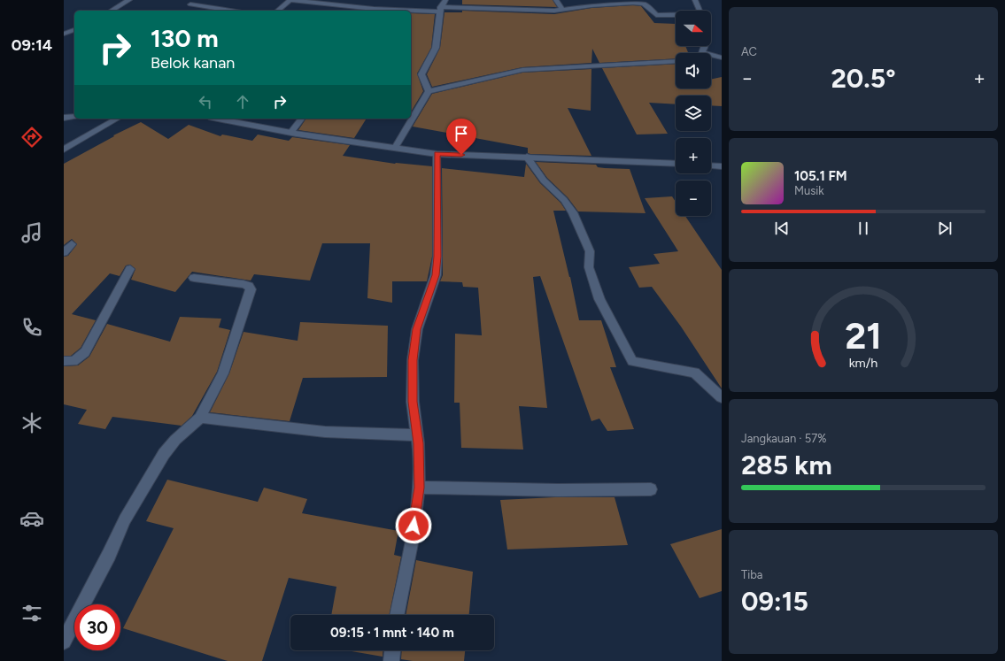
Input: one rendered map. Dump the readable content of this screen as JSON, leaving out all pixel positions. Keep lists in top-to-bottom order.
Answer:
{
  "north": "right",
  "page": {
    "tabs": "09:14",
    "tile": [
      "AC",
      ["Jangkauan · 57%", "285 km"],
      ["Tiba", "09:15"]
    ],
    "map_buttons": ["+", "−"],
    "turn": ["130 m", "Belok kanan"],
    "heat": ["−", "20.5°", "+"],
    "song": ["105.1 FM", "Musik"],
    "limit": "30",
    "trip": "09:15 · 1 mnt · 140 m",
    "gauge": ["21", "km/h"]
  }
}
